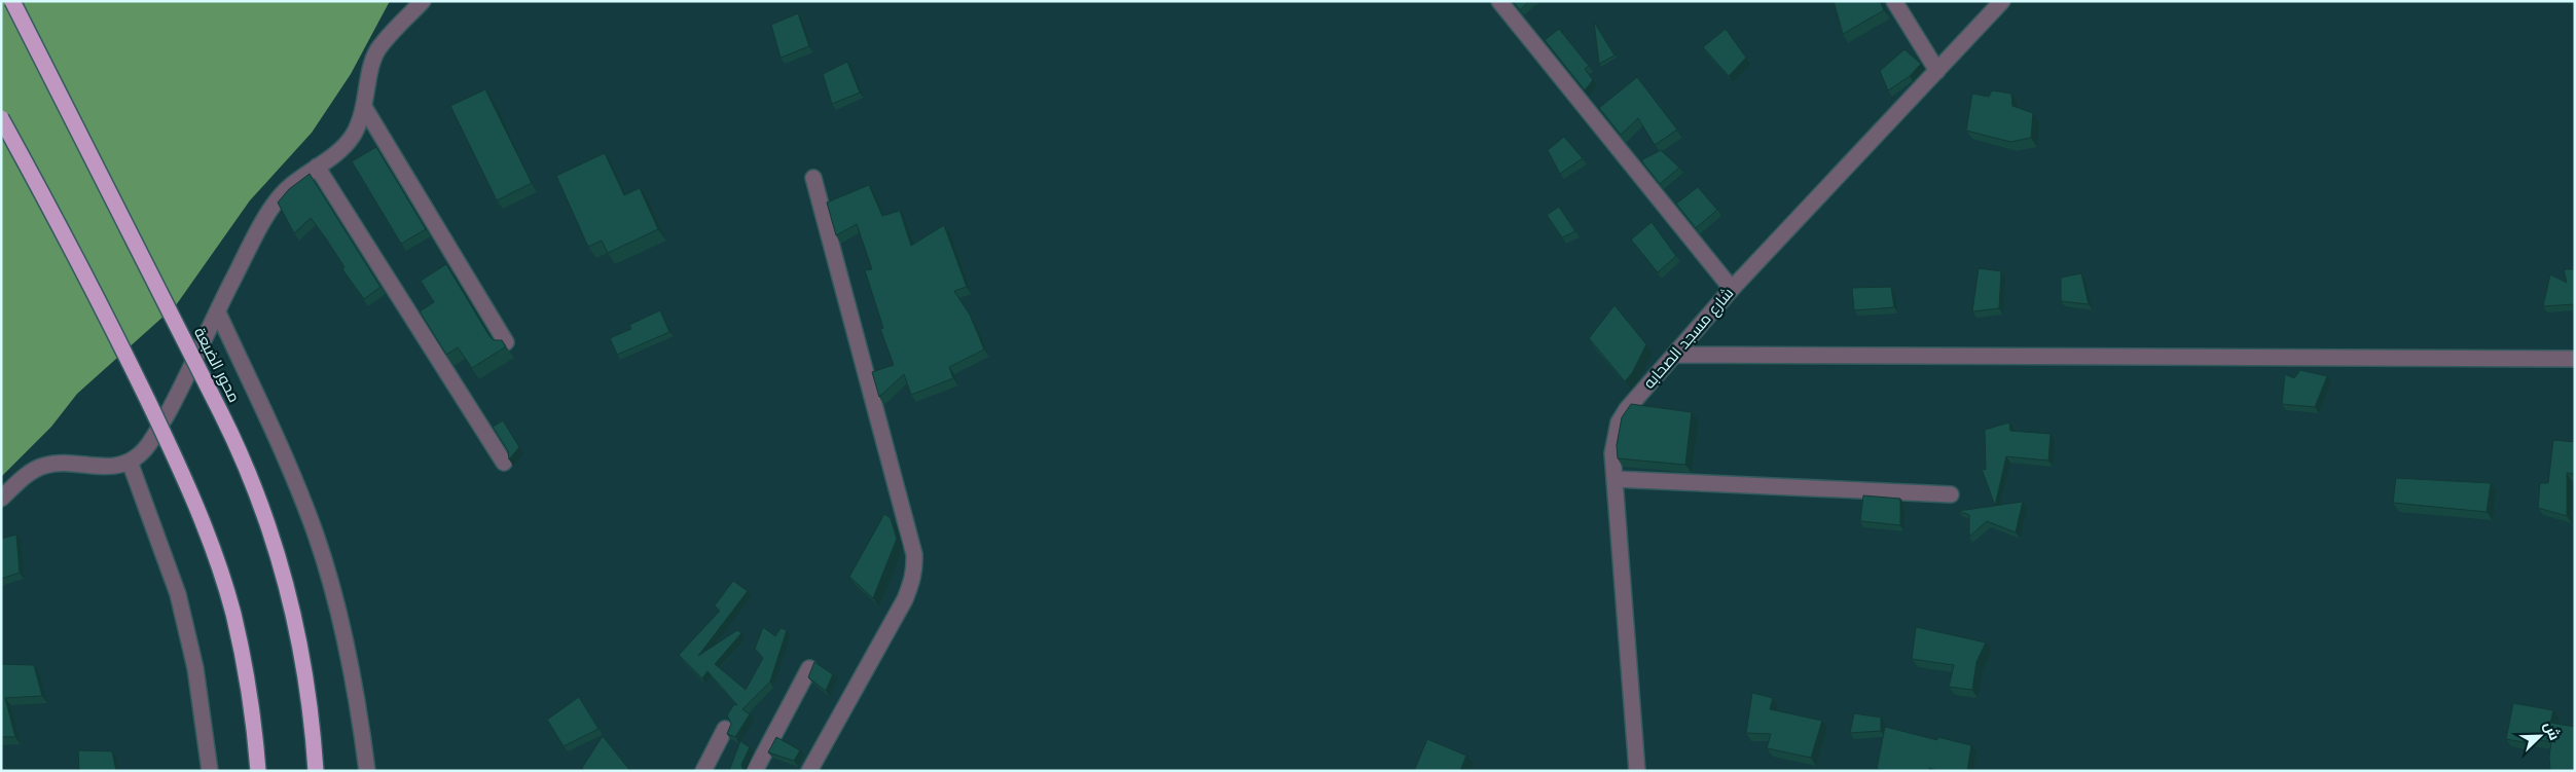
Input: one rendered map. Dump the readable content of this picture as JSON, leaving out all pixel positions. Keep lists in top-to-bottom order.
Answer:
{
  "streets": {
    "highway": ["محور الضبعة"],
    "street": ["شارع مسجد الصحابه"]
  },
  "north": "top right"
}
